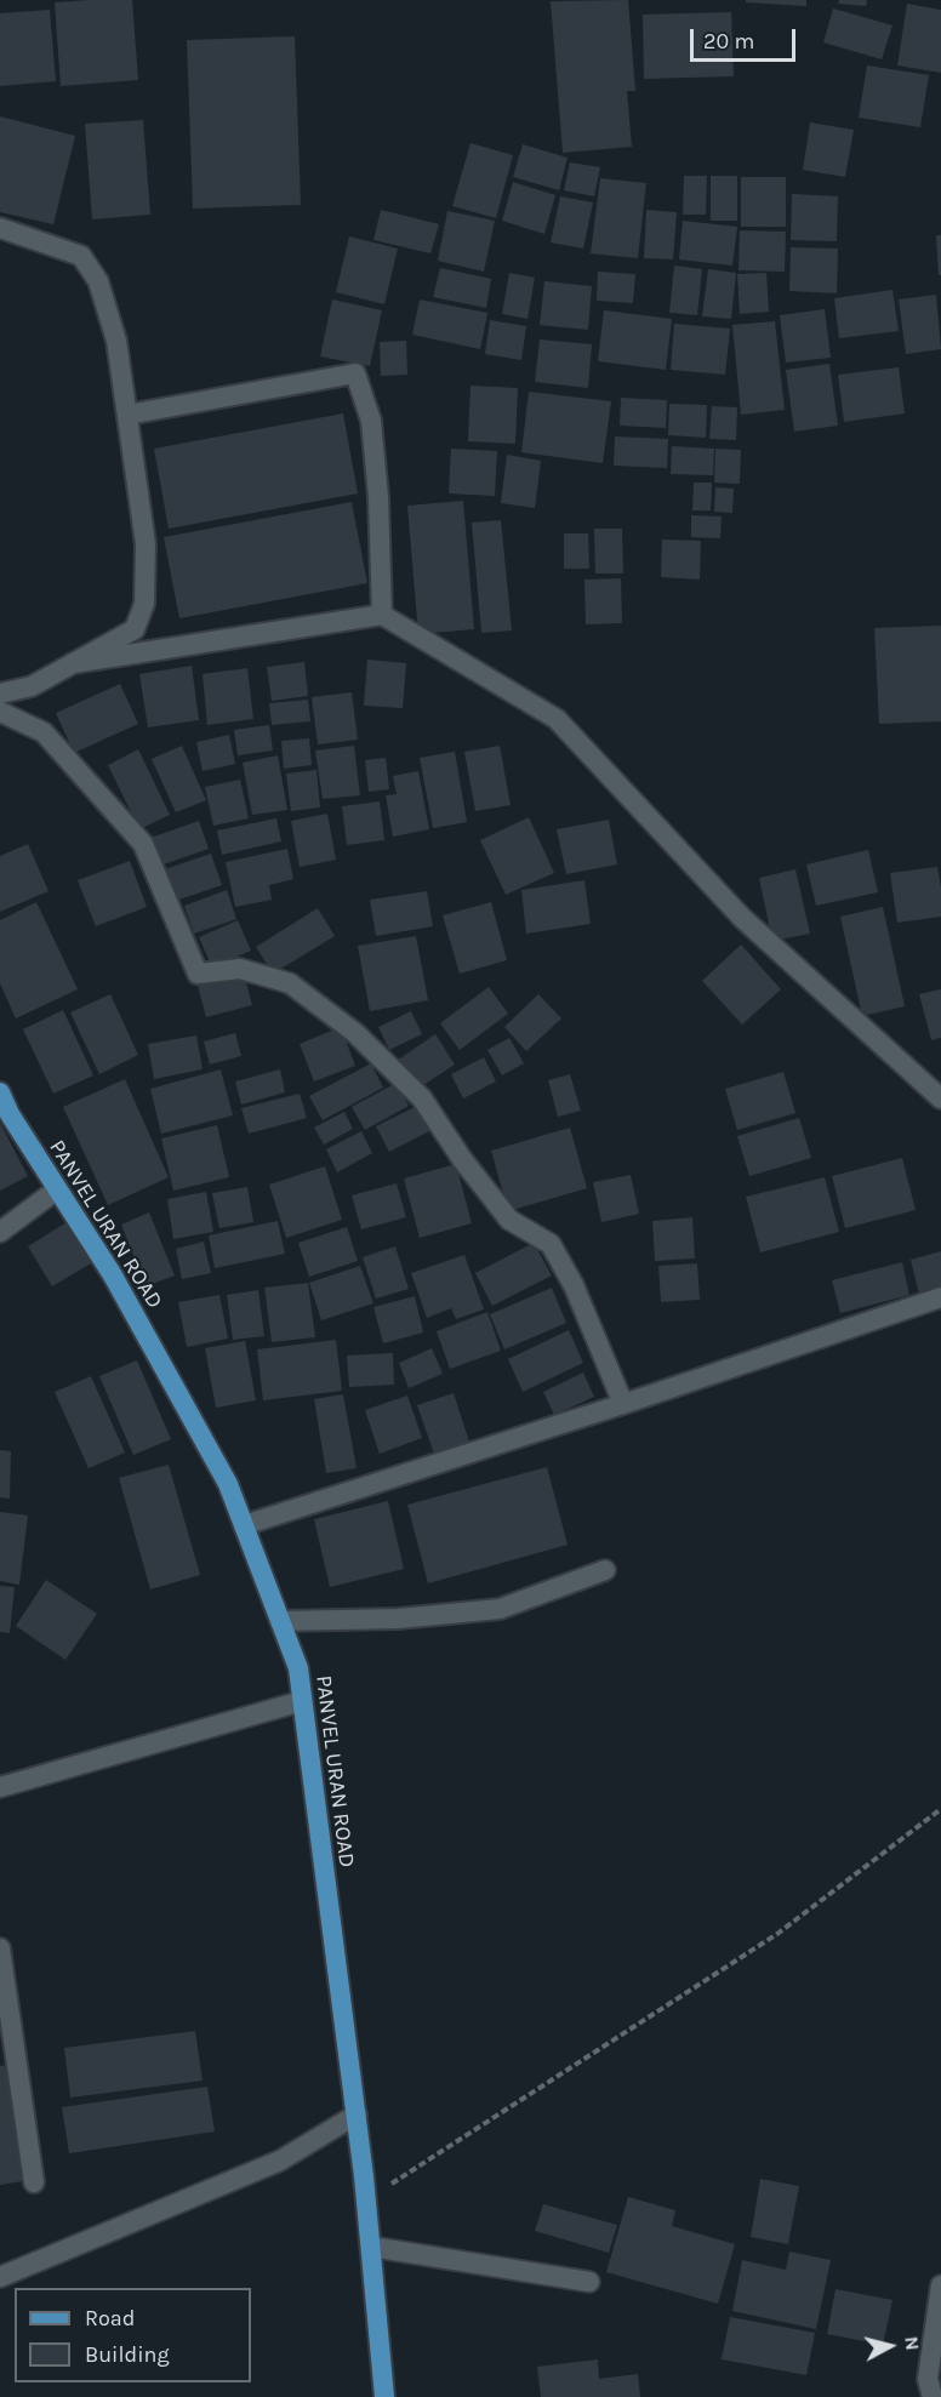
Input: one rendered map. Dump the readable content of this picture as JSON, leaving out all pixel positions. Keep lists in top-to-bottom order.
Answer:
{
  "streets": {
    "main road": ["PANVEL URAN ROAD"]
  },
  "legend": ["Road", "Building"],
  "scale_bar": "20 m",
  "north": "right"
}
